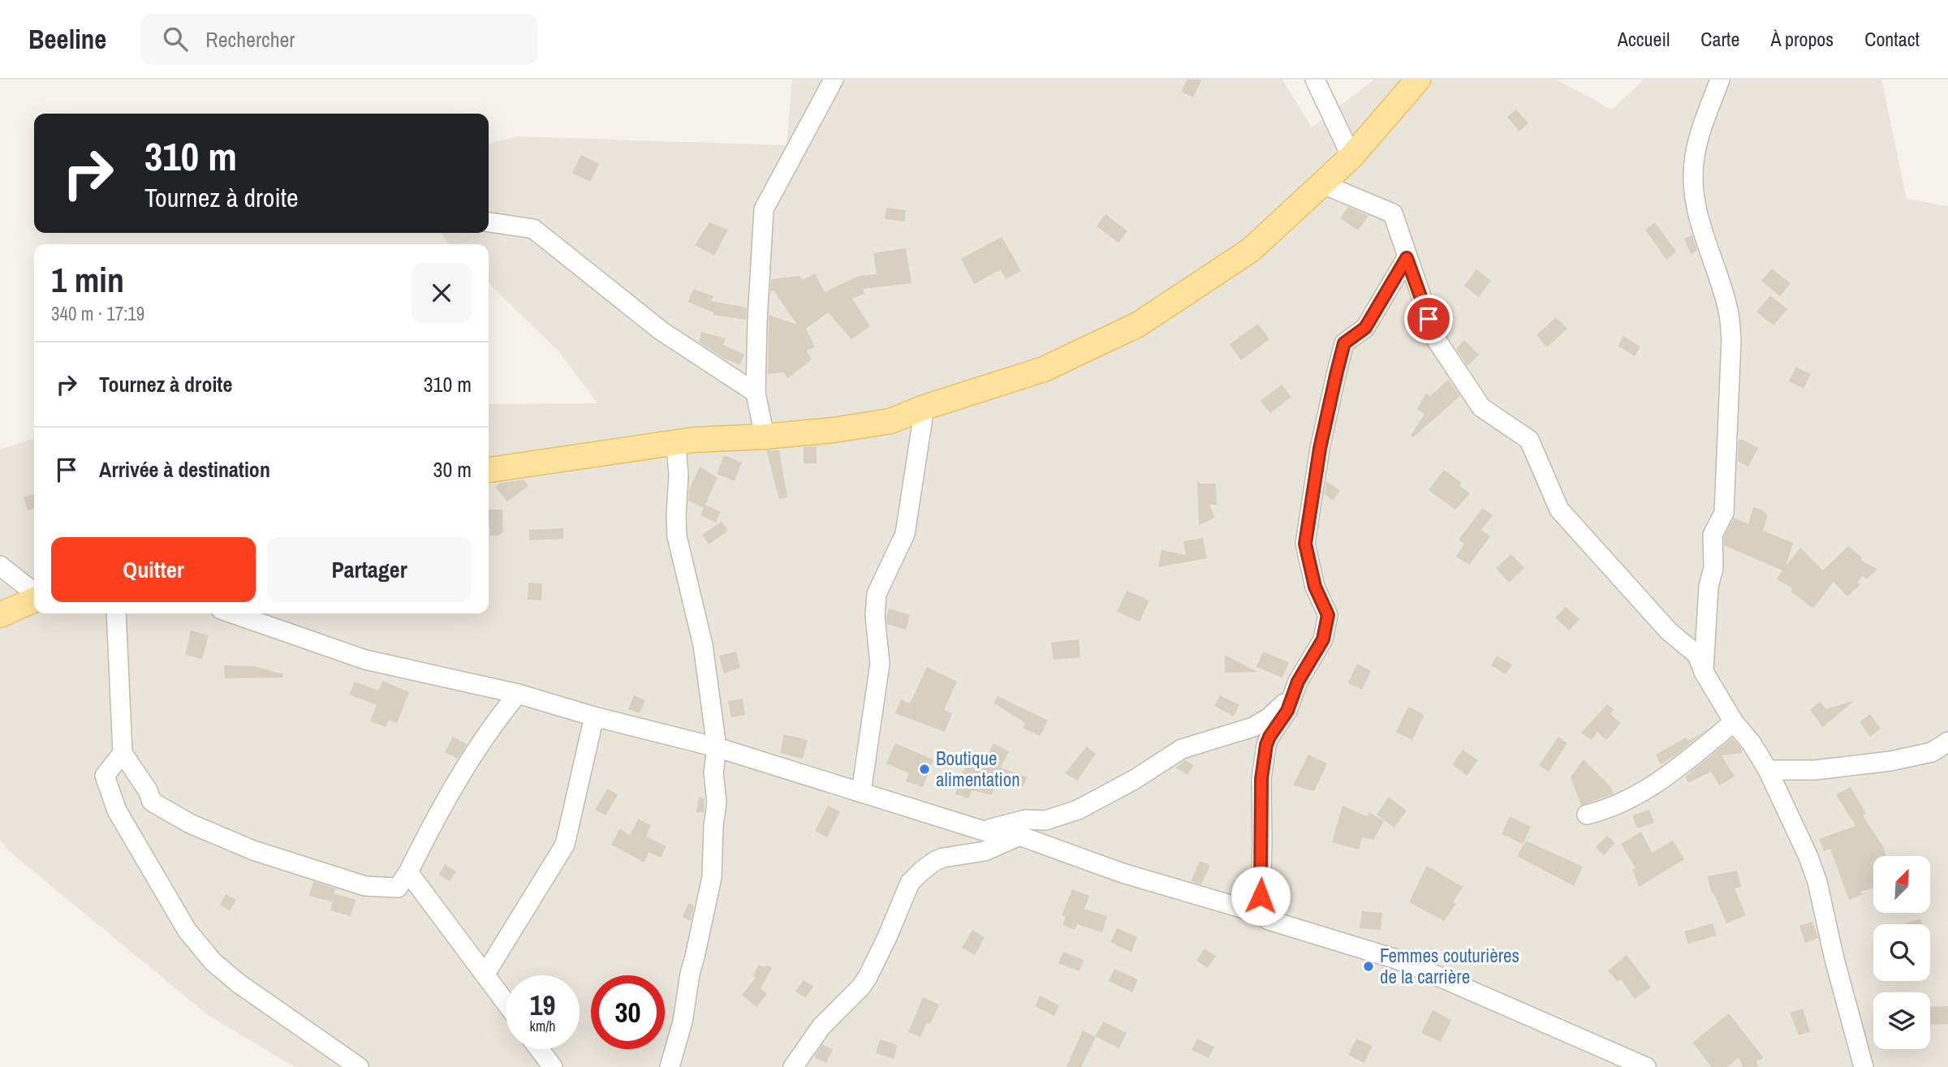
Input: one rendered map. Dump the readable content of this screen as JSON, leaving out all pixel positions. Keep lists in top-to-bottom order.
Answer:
{
  "places": ["Boutique alimentation", "Femmes couturières de la carrière"],
  "north": "top right",
  "page": {
    "header": "Beeline",
    "search": "Rechercher",
    "nav": [
      "Accueil",
      "Carte",
      "À propos",
      "Contact"
    ],
    "turn": ["310 m", "Tournez à droite"],
    "heading": ["1 min", "340 m · 17:19"],
    "list": [
      {
        "name": "Tournez à droite",
        "value": "310 m"
      },
      {
        "name": "Arrivée à destination",
        "value": "30 m"
      }
    ],
    "buttons": ["Quitter", "Partager"],
    "speed": "19 km/h",
    "limit": "30"
  }
}
